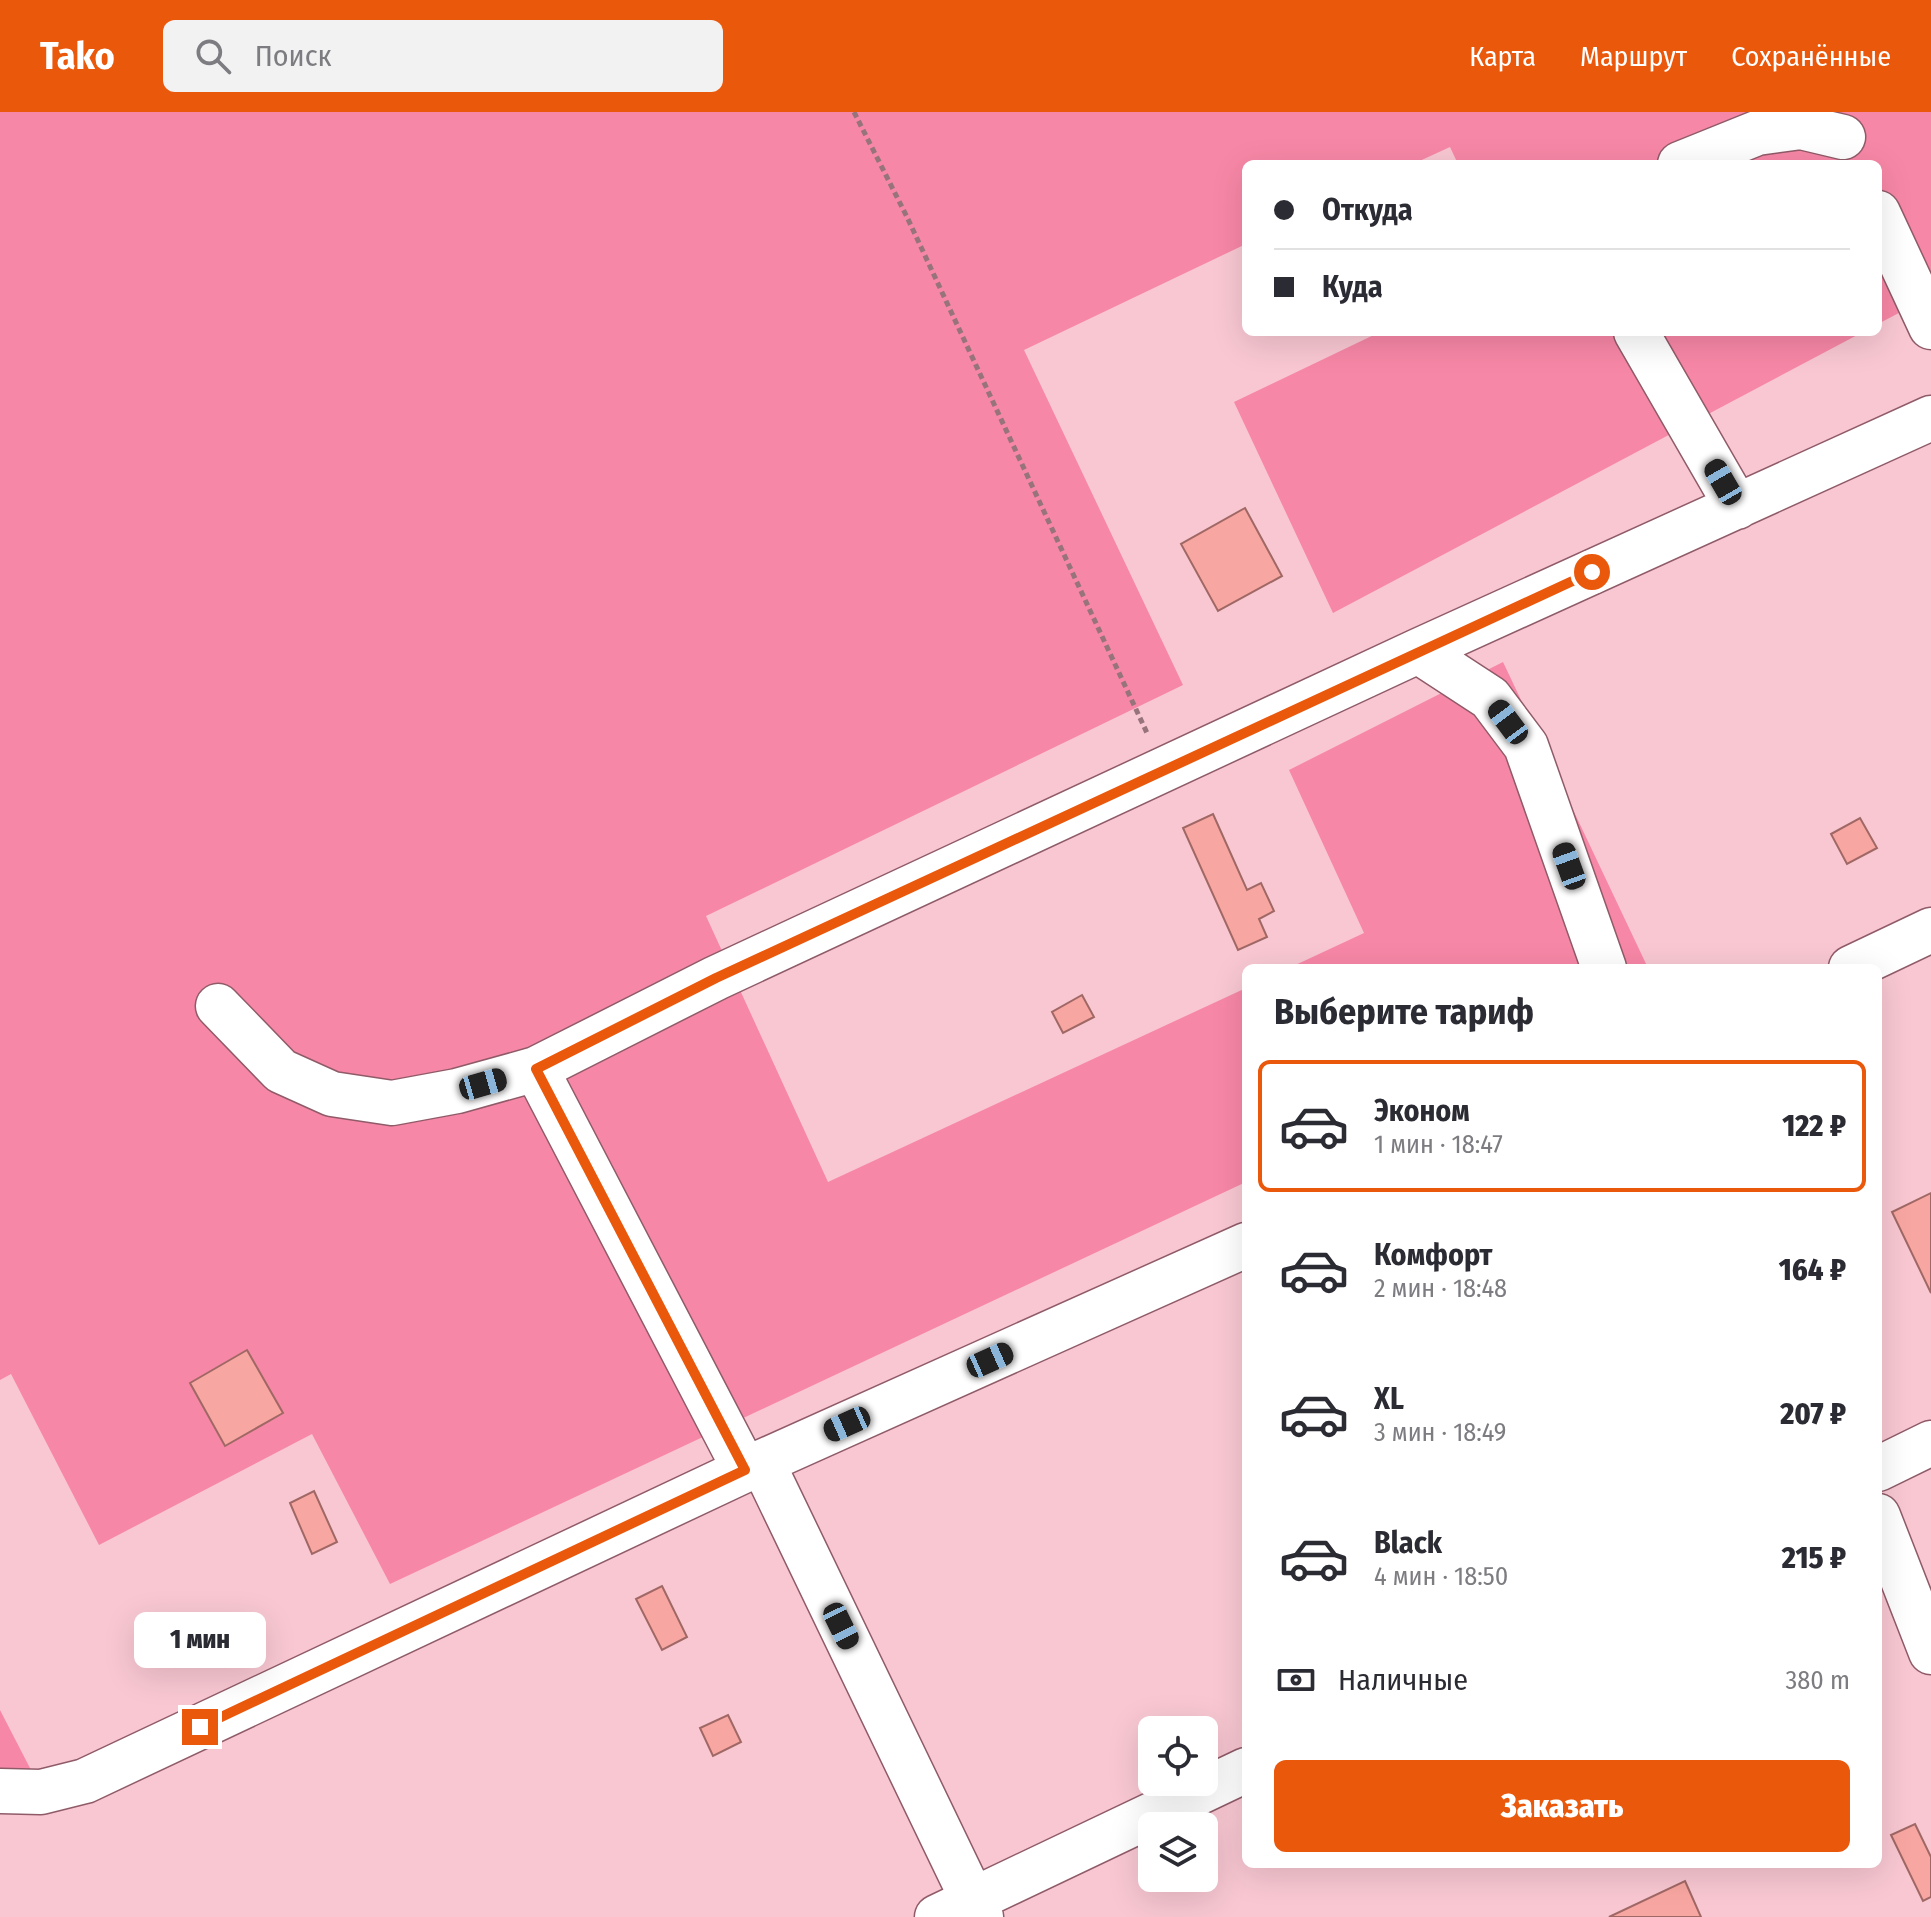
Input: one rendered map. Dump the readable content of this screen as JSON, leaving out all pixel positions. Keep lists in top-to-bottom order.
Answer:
{
  "page": {
    "header": "Tako",
    "search": "Поиск",
    "nav": ["Карта", "Маршрут", "Сохранённые"],
    "banner": ["Откуда", "Куда"],
    "heading": "Выберите тариф",
    "list": [
      {
        "name": "Эконом",
        "note": "1 мин · 18:47",
        "value": "122 ₽"
      },
      {
        "name": "Комфорт",
        "note": "2 мин · 18:48",
        "value": "164 ₽"
      },
      {
        "name": "XL",
        "note": "3 мин · 18:49",
        "value": "207 ₽"
      },
      {
        "name": "Black",
        "note": "4 мин · 18:50",
        "value": "215 ₽"
      }
    ],
    "bubble": "1 мин",
    "pay": ["Наличные", "380 m"],
    "buttons": "Заказать"
  }
}
